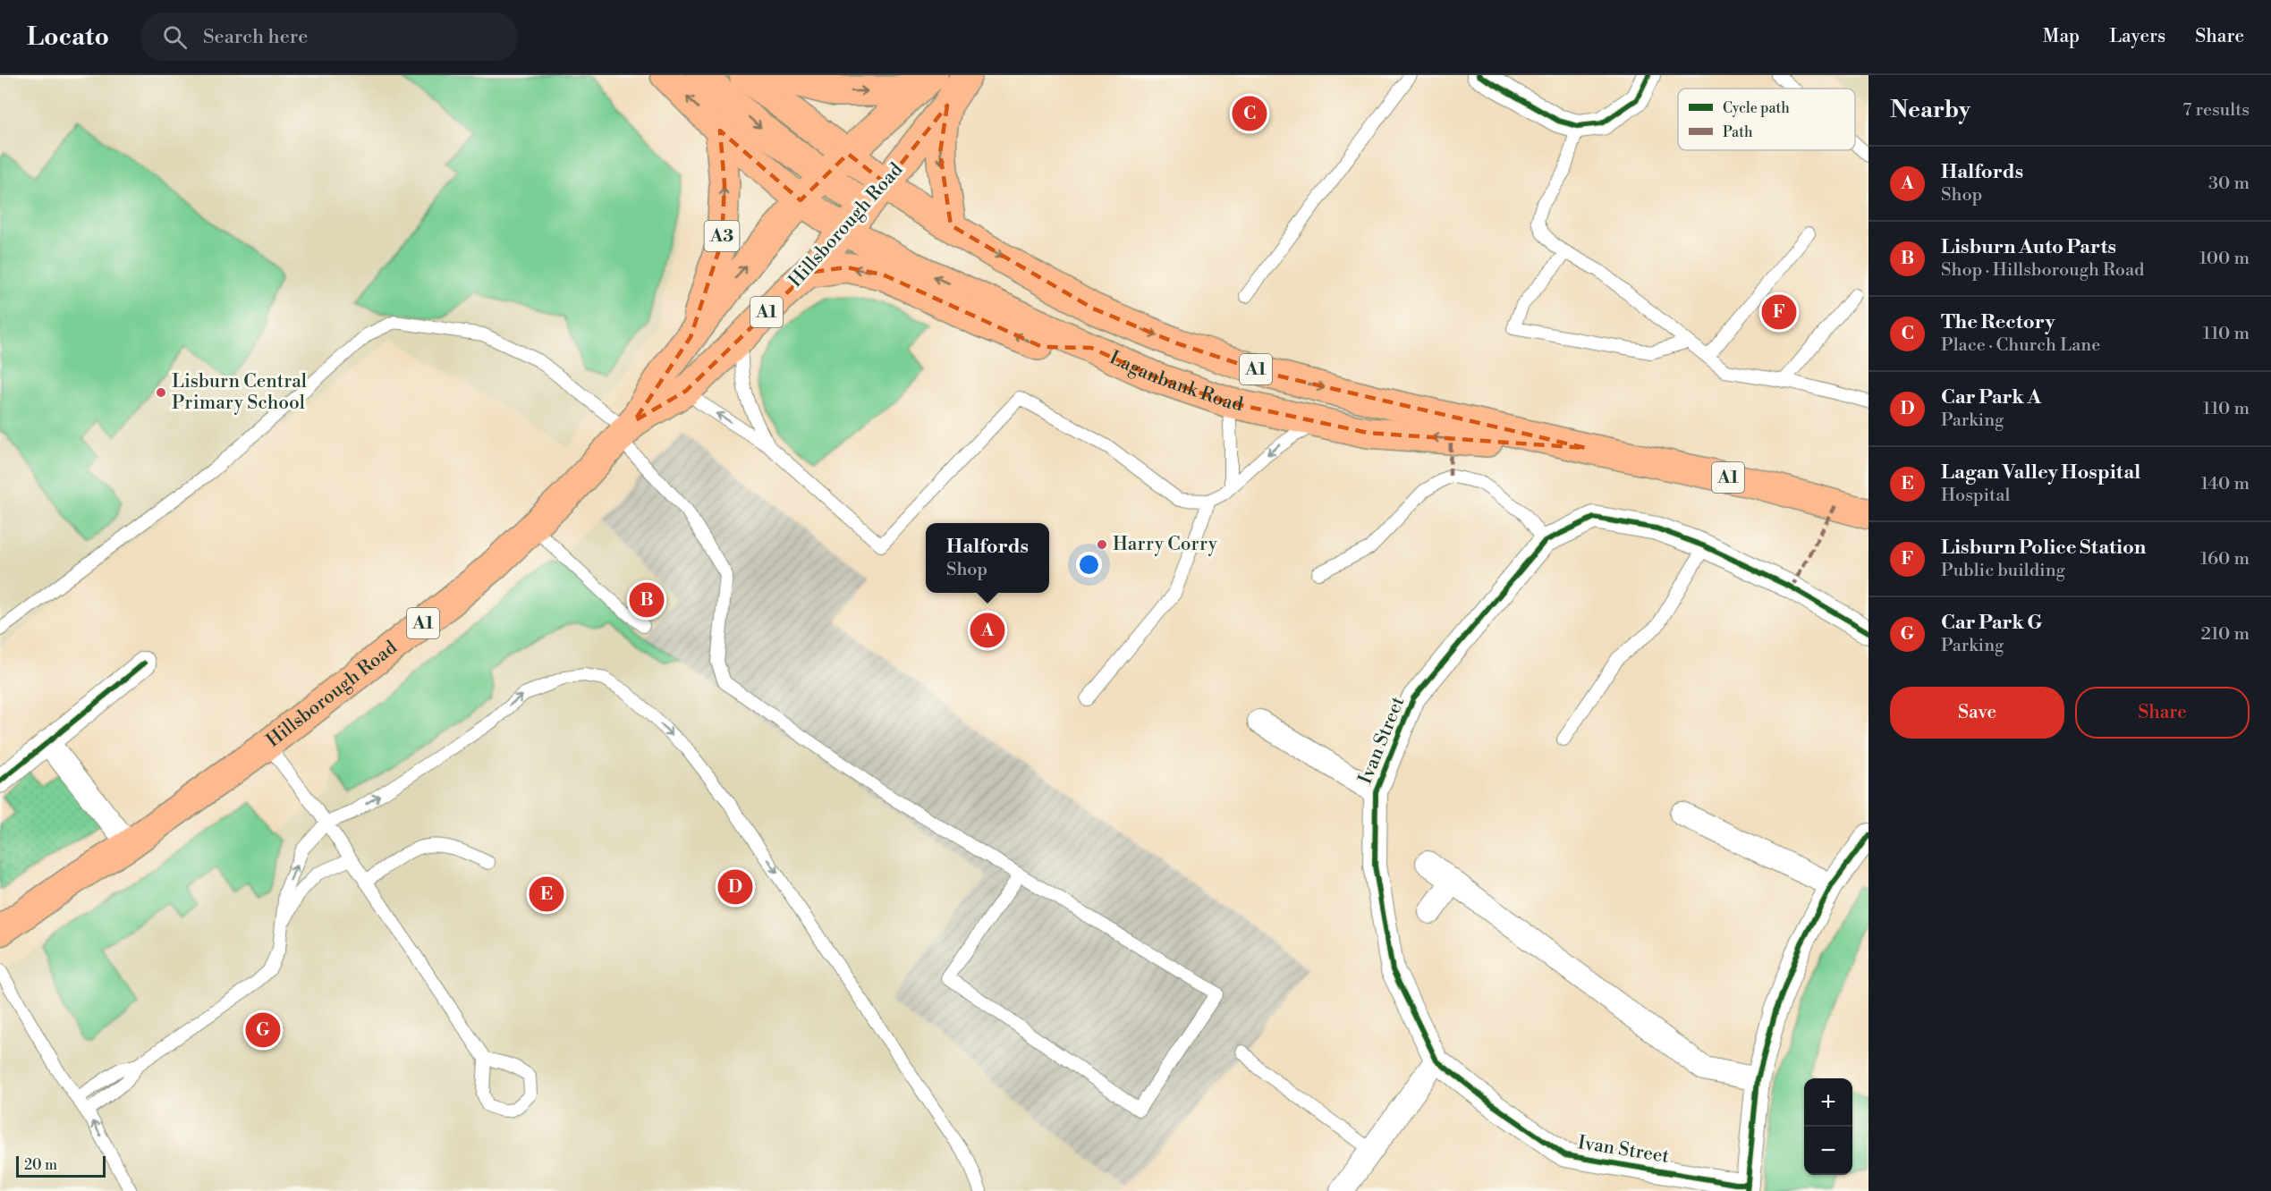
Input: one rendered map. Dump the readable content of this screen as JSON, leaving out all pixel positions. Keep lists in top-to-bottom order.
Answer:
{
  "streets": {
    "main road": [
      "Hillsborough Road",
      "A3",
      "A1",
      "Laganbank Road"
    ],
    "street": ["Ivan Street"]
  },
  "crossings": [
    ["Hillsborough Road", "A3"],
    ["Hillsborough Road", "A1"],
    ["Hillsborough Road", "Laganbank Road"],
    ["A3", "Laganbank Road"],
    ["A1", "Laganbank Road"]
  ],
  "places": ["Lisburn Central Primary School", "Harry Corry"],
  "legend": ["Cycle path", "Path"],
  "scale_bar": "20 m",
  "page": {
    "header": "Locato",
    "search": "Search here",
    "nav": ["Map", "Layers", "Share"],
    "heading": ["Nearby", "7 results"],
    "pins": [
      "C",
      "F",
      "B",
      "A",
      "D",
      "E",
      "G"
    ],
    "list": [
      {
        "mark": "A",
        "name": "Halfords",
        "note": "Shop",
        "value": "30 m"
      },
      {
        "mark": "B",
        "name": "Lisburn Auto Parts",
        "note": "Shop · Hillsborough Road",
        "value": "100 m"
      },
      {
        "mark": "C",
        "name": "The Rectory",
        "note": "Place · Church Lane",
        "value": "110 m"
      },
      {
        "mark": "D",
        "name": "Car Park A",
        "note": "Parking",
        "value": "110 m"
      },
      {
        "mark": "E",
        "name": "Lagan Valley Hospital",
        "note": "Hospital",
        "value": "140 m"
      },
      {
        "mark": "F",
        "name": "Lisburn Police Station",
        "note": "Public building",
        "value": "160 m"
      },
      {
        "mark": "G",
        "name": "Car Park G",
        "note": "Parking",
        "value": "210 m"
      }
    ],
    "popup": ["Halfords", "Shop"],
    "buttons": ["Save", "Share"],
    "map_buttons": ["+", "−"],
    "scale": "20 m"
  }
}
